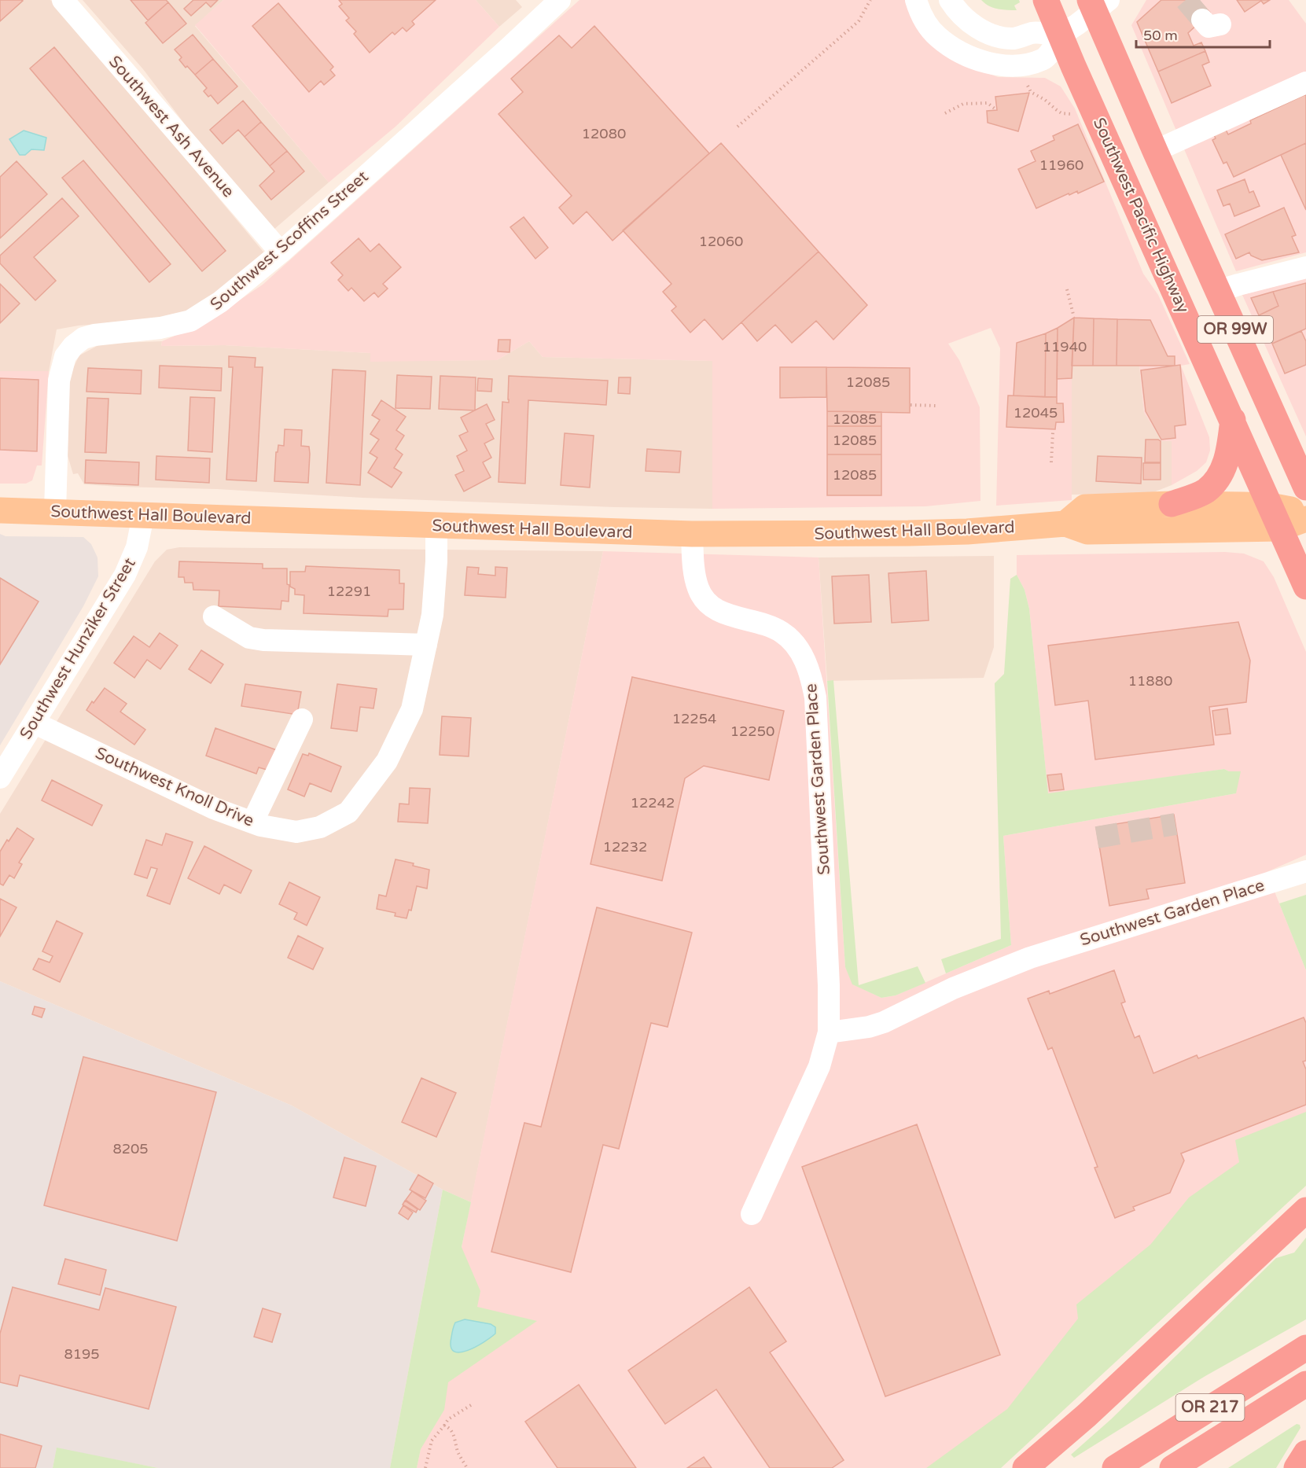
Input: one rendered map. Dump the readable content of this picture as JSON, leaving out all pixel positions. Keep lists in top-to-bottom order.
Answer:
{
  "streets": {
    "highway": ["Southwest Pacific Highway", "OR 99W", "OR 217"],
    "main road": ["Southwest Hall Boulevard"],
    "street": [
      "Southwest Ash Avenue",
      "Southwest Scoffins Street",
      "Southwest Hunziker Street",
      "Southwest Garden Place",
      "Southwest Knoll Drive"
    ]
  },
  "crossings": [
    ["Southwest Ash Avenue", "Southwest Scoffins Street"],
    ["Southwest Pacific Highway", "Southwest Hall Boulevard"],
    ["Southwest Scoffins Street", "Southwest Hall Boulevard"],
    ["Southwest Hall Boulevard", "Southwest Hunziker Street"],
    ["Southwest Hall Boulevard", "Southwest Garden Place"],
    ["Southwest Hall Boulevard", "Southwest Knoll Drive"],
    ["Southwest Hunziker Street", "Southwest Knoll Drive"]
  ],
  "house_numbers": [
    "12080",
    "11960",
    "12060",
    "11940",
    "12085",
    "12045",
    "12085",
    "12085",
    "12085",
    "12291",
    "11880",
    "12254",
    "12250",
    "12242",
    "12232",
    "8205",
    "8195"
  ],
  "scale_bar": "50 m"
}
